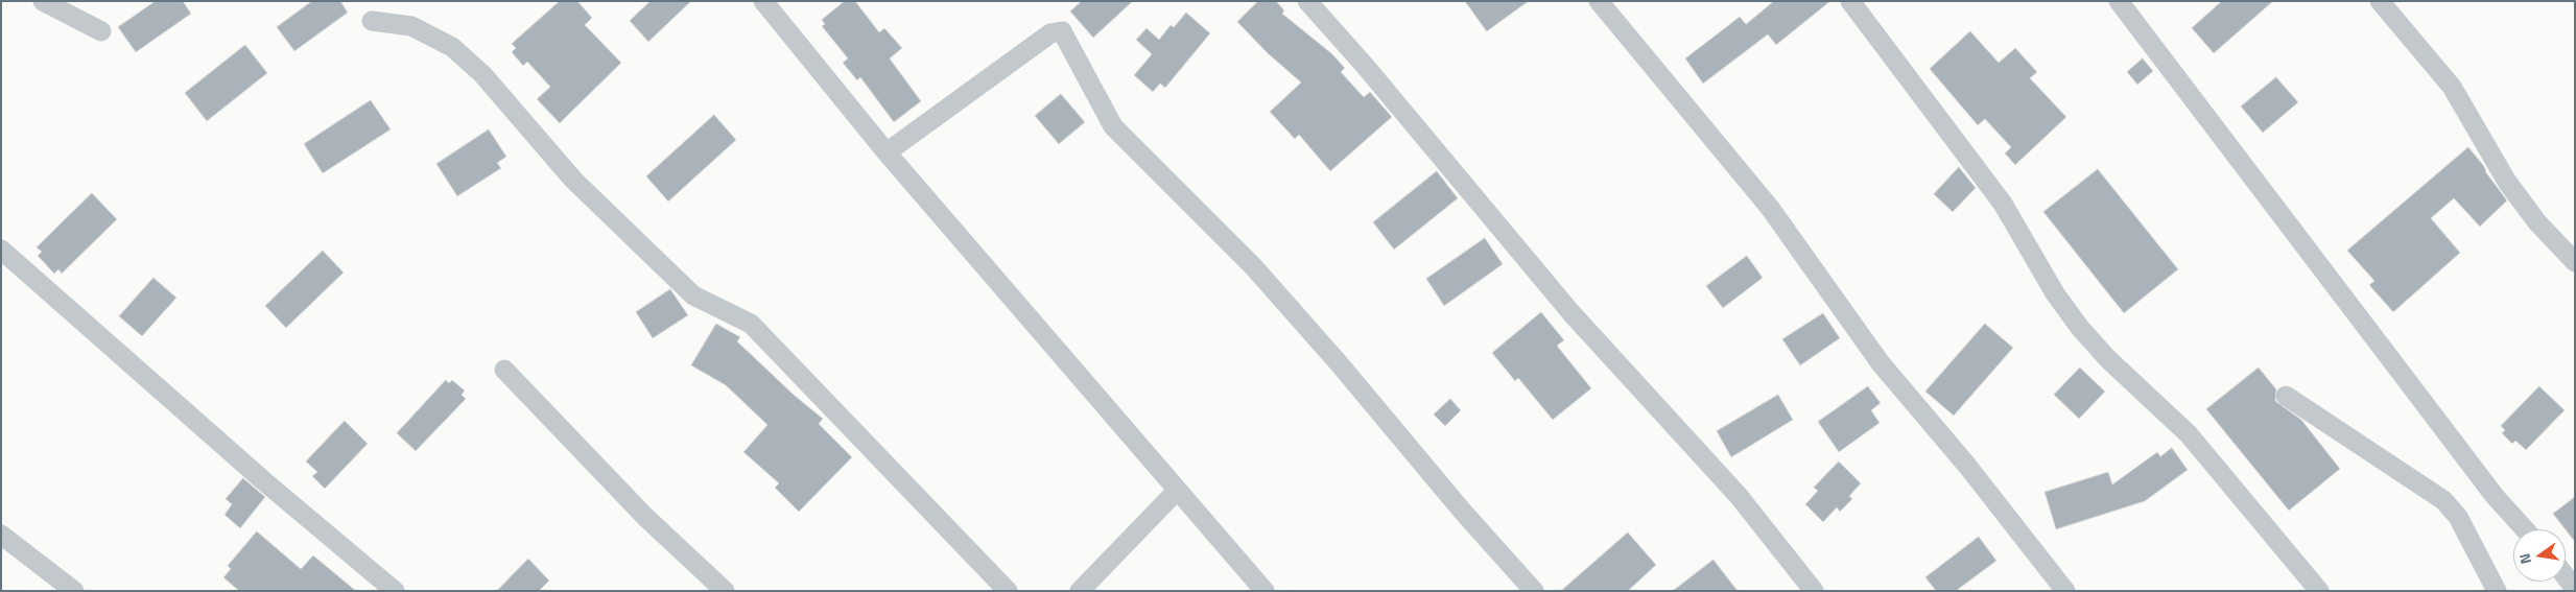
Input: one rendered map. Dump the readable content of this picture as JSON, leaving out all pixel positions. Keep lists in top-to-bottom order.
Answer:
{
  "north": "left"
}
